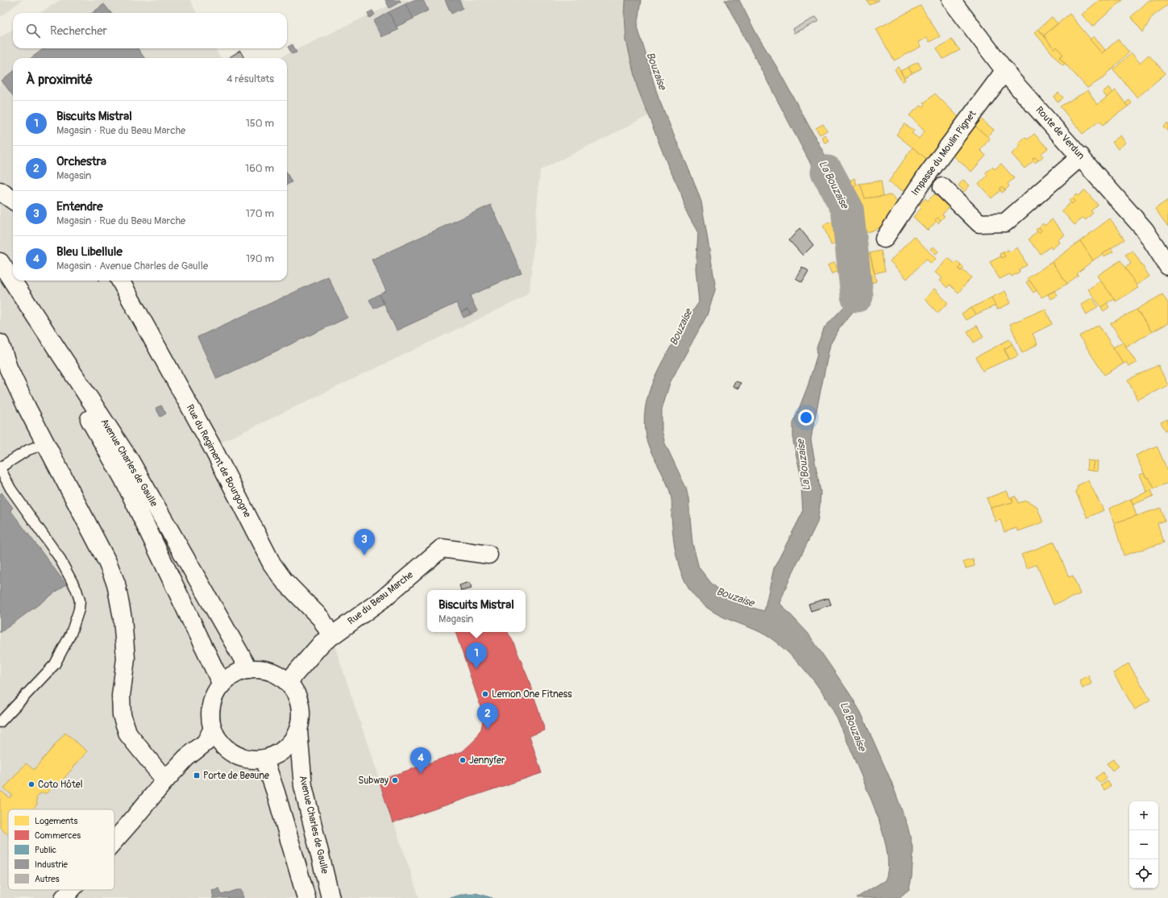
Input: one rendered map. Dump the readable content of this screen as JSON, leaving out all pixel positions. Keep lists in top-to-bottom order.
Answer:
{
  "streets": {
    "main road": [
      "Route de Verdun",
      "Impasse du Moulin Pignet",
      "Rue du Regiment de Bourgogne",
      "Avenue Charles de Gaulle",
      "Rue du Beau Marche"
    ]
  },
  "crossings": [
    ["Route de Verdun", "Impasse du Moulin Pignet"],
    ["Rue du Regiment de Bourgogne", "Rue du Beau Marche"],
    ["Avenue Charles de Gaulle", "Rue du Beau Marche"]
  ],
  "water": ["Bouzaise", "La Bouzaise"],
  "places": {
    "other": [
      "Lemon One Fitness",
      "Jennyfer",
      "Subway",
      "Coto Hôtel"
    ],
    "transit": ["Porte de Beaune"]
  },
  "legend": [
    "Logements",
    "Commerces",
    "Public",
    "Industrie",
    "Autres"
  ],
  "page": {
    "search": "Rechercher",
    "heading": ["À proximité", "4 résultats"],
    "list": [
      {
        "mark": "1",
        "name": "Biscuits Mistral",
        "note": "Magasin · Rue du Beau Marche",
        "value": "150 m"
      },
      {
        "mark": "2",
        "name": "Orchestra",
        "note": "Magasin",
        "value": "160 m"
      },
      {
        "mark": "3",
        "name": "Entendre",
        "note": "Magasin · Rue du Beau Marche",
        "value": "170 m"
      },
      {
        "mark": "4",
        "name": "Bleu Libellule",
        "note": "Magasin · Avenue Charles de Gaulle",
        "value": "190 m"
      }
    ],
    "pins": [
      "3",
      "1",
      "2",
      "4"
    ],
    "popup": ["Biscuits Mistral", "Magasin"],
    "map_buttons": ["+", "−"]
  }
}
